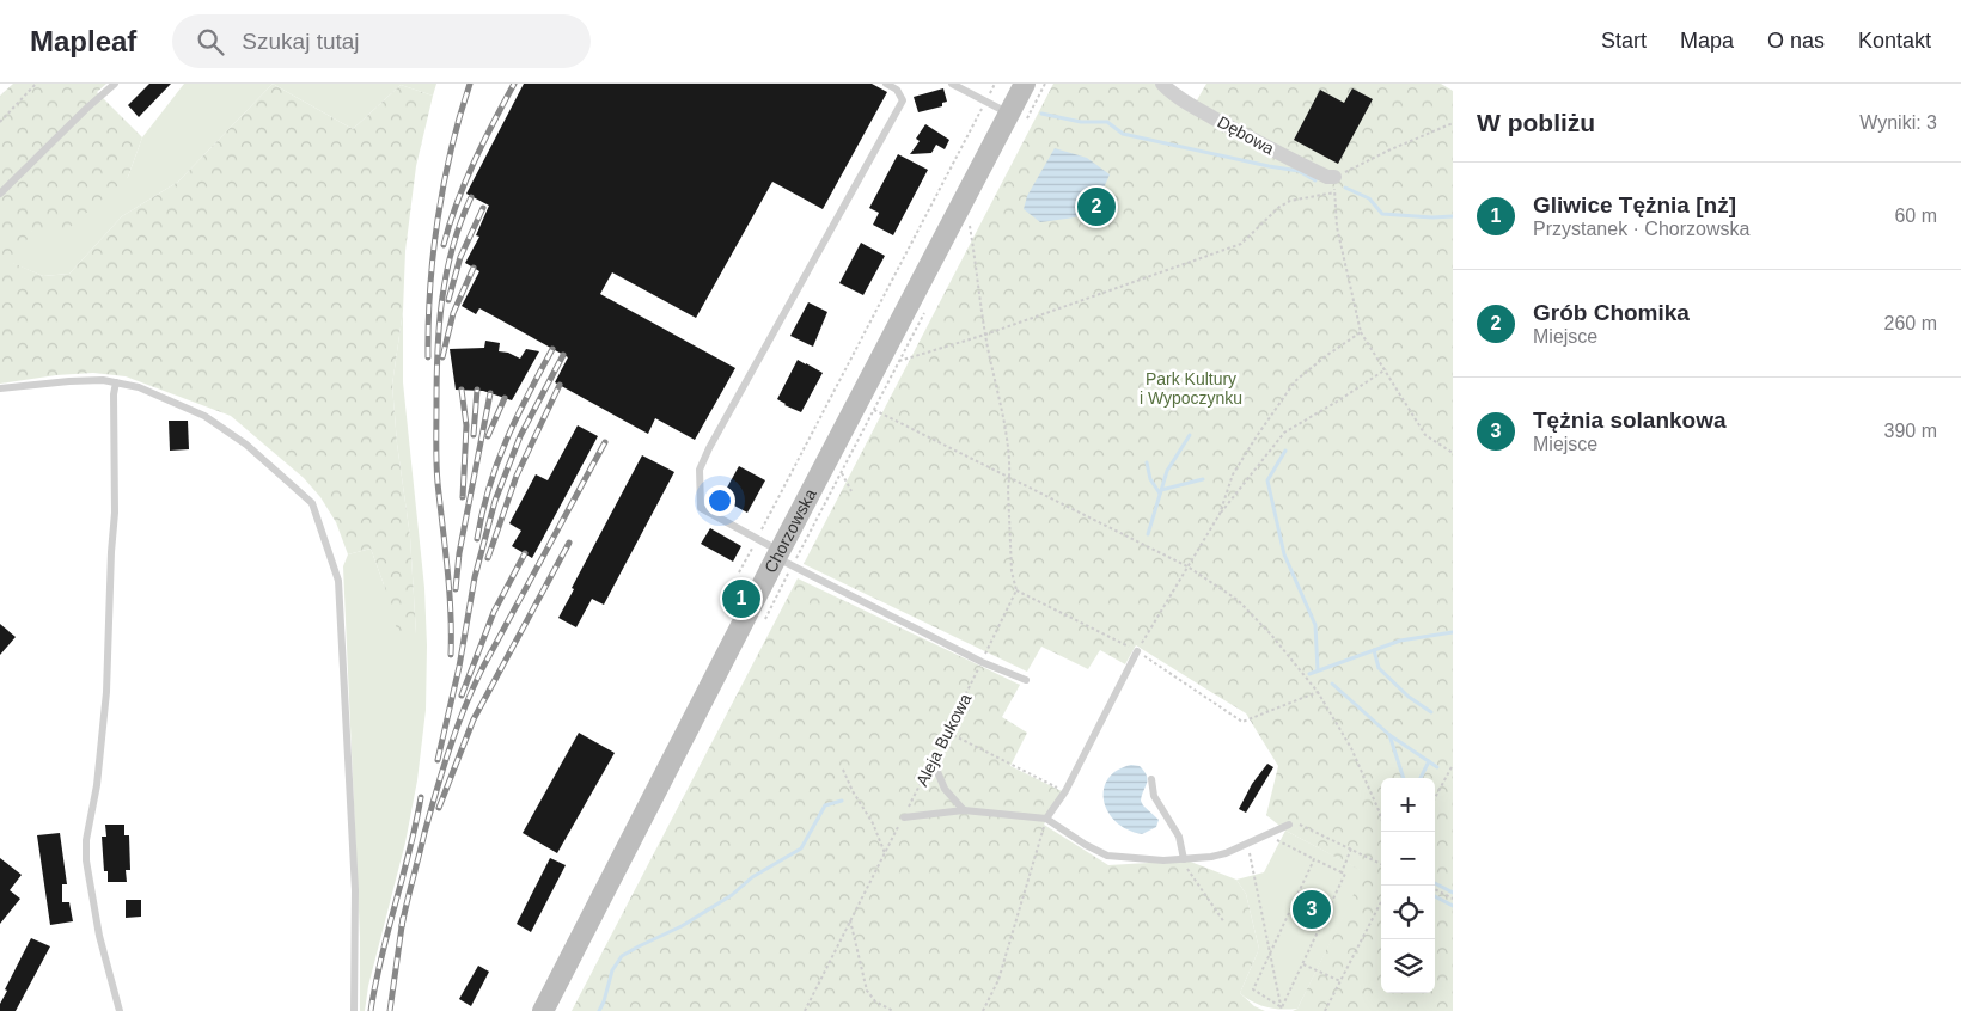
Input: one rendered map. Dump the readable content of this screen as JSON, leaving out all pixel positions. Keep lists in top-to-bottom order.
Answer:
{
  "streets": {
    "main road": ["Chorzowska"],
    "street": ["Dębowa"],
    "path": ["Aleja Bukowa"]
  },
  "parks": ["Park Kultury i Wypoczynku"],
  "page": {
    "header": "Mapleaf",
    "search": "Szukaj tutaj",
    "nav": [
      "Start",
      "Mapa",
      "O nas",
      "Kontakt"
    ],
    "heading": ["W pobliżu", "Wyniki: 3"],
    "list": [
      {
        "mark": "1",
        "name": "Gliwice Tężnia [nż]",
        "note": "Przystanek · Chorzowska",
        "value": "60 m"
      },
      {
        "mark": "2",
        "name": "Grób Chomika",
        "note": "Miejsce",
        "value": "260 m"
      },
      {
        "mark": "3",
        "name": "Tężnia solankowa",
        "note": "Miejsce",
        "value": "390 m"
      }
    ],
    "pins": ["2", "1", "3"],
    "map_buttons": ["+", "−"]
  }
}
